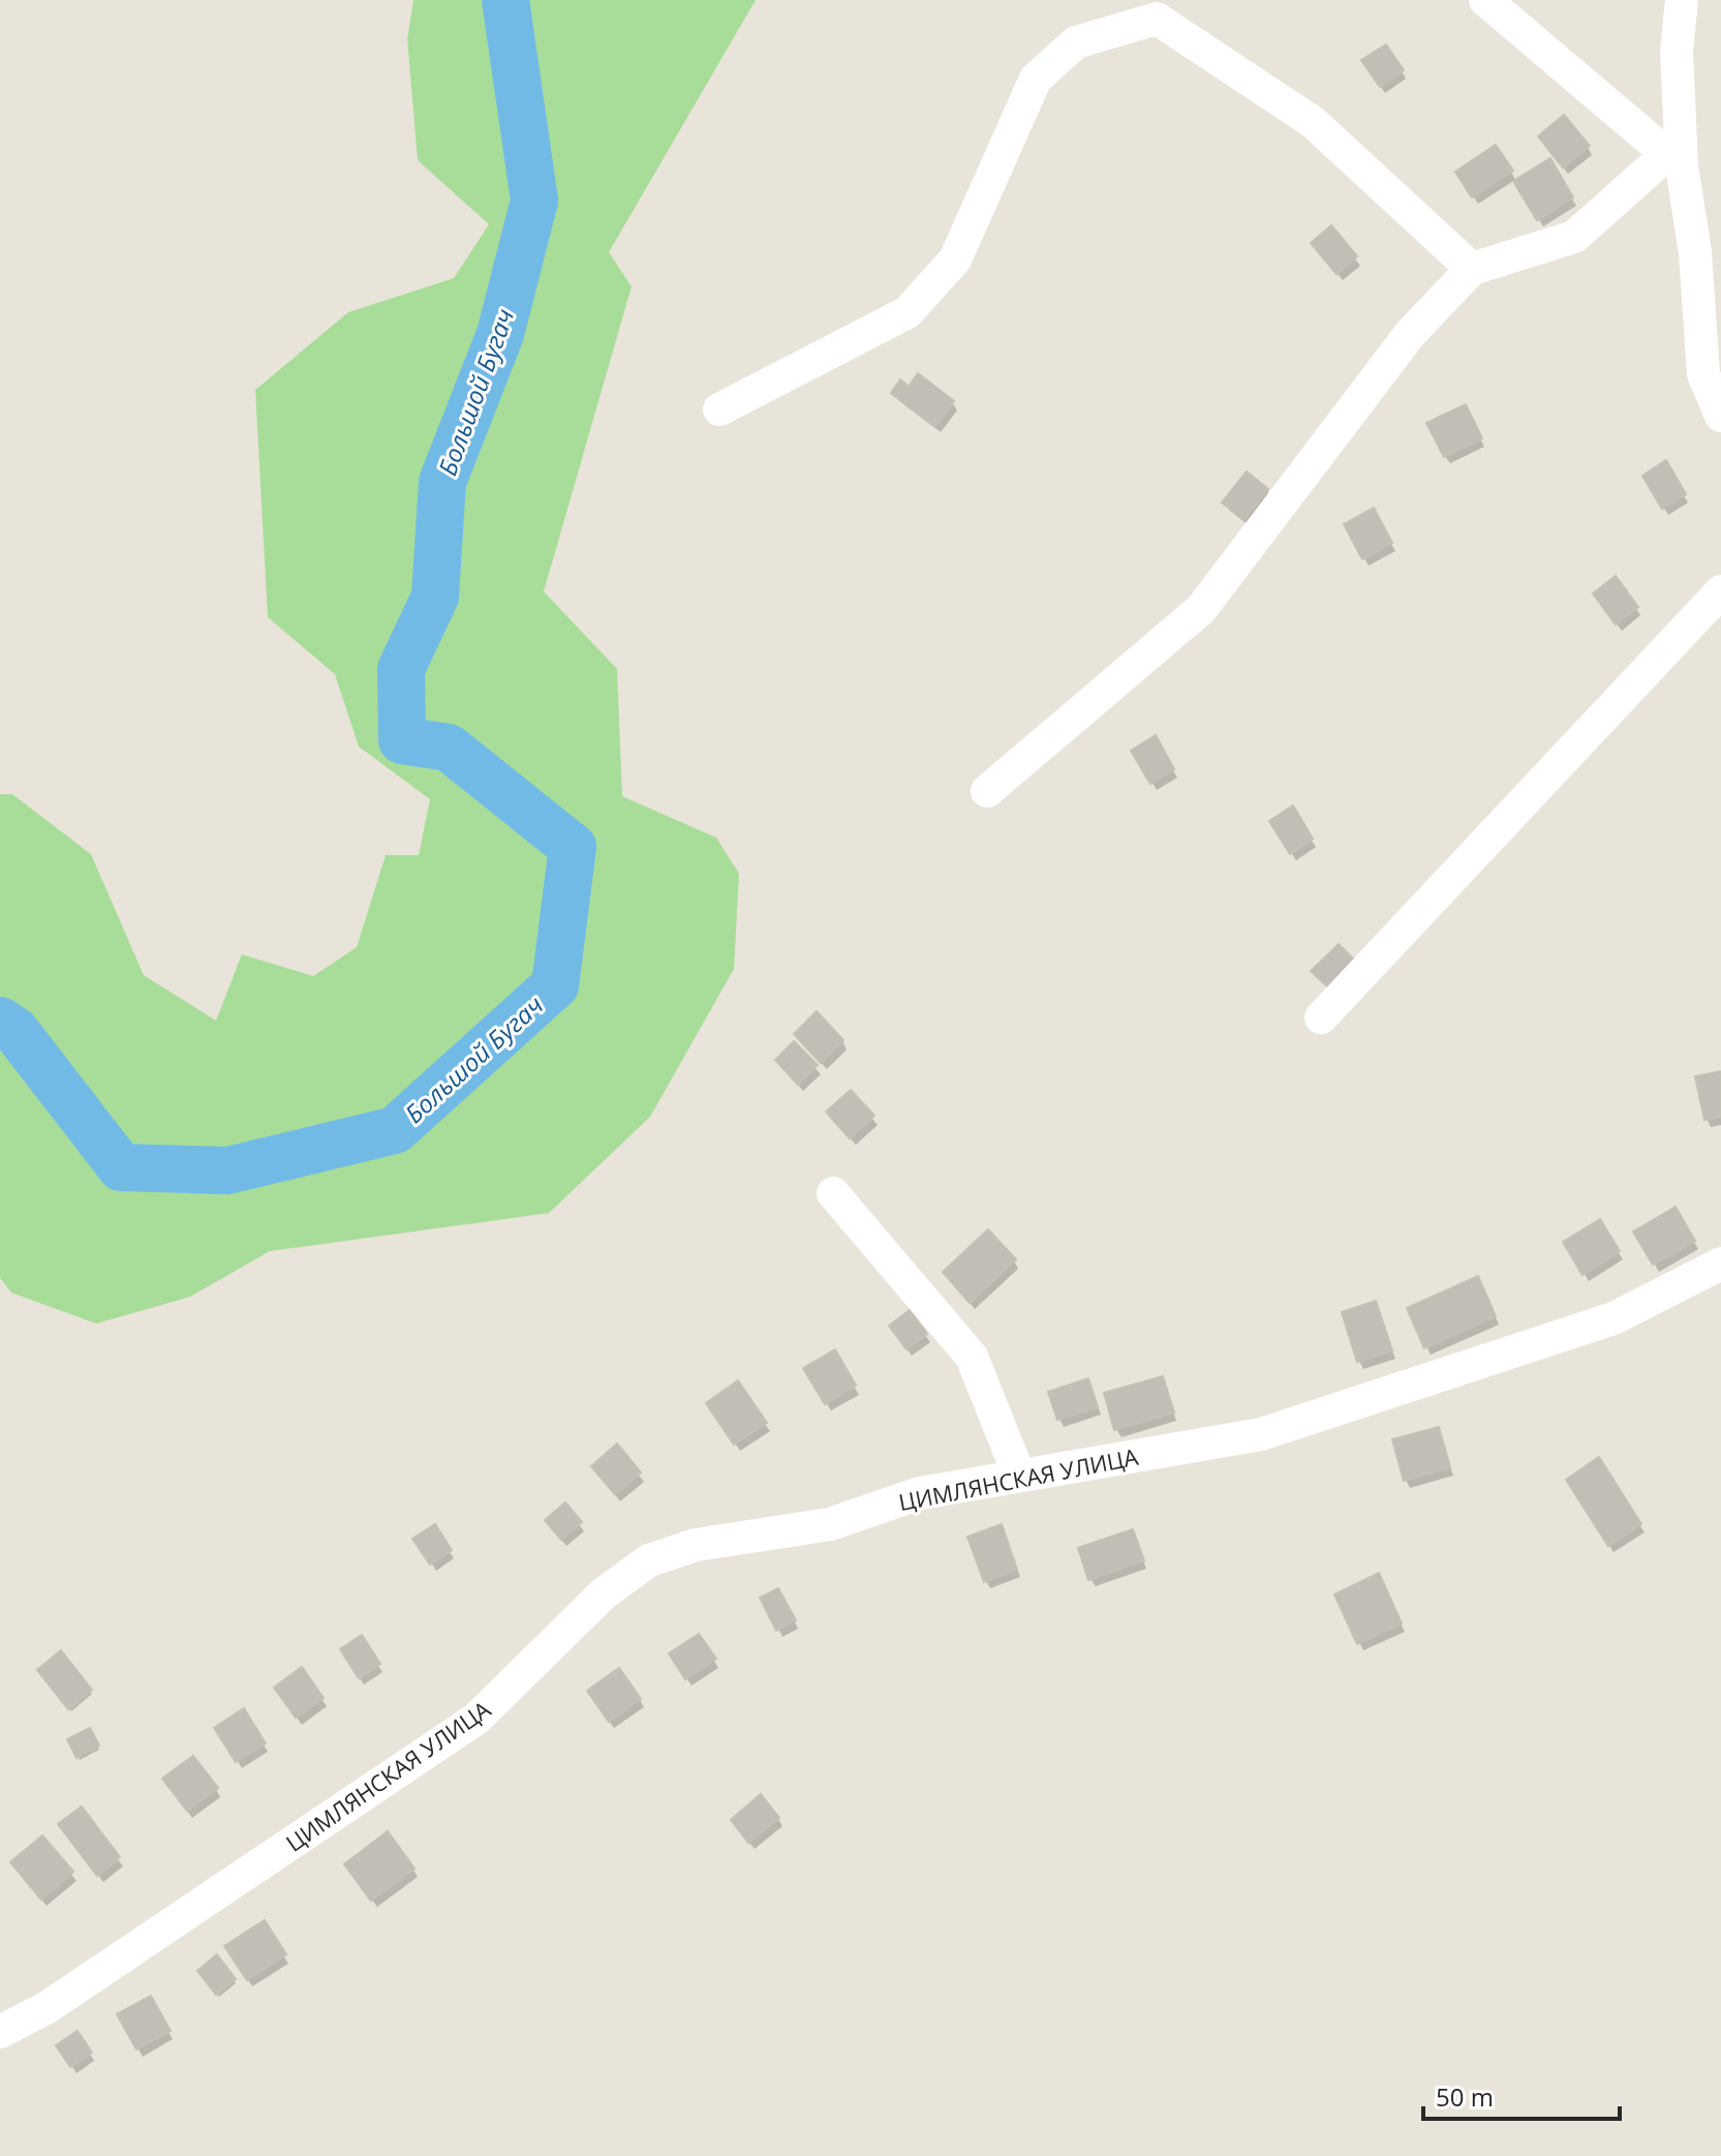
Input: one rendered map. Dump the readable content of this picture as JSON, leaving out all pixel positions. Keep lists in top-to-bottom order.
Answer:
{
  "streets": {
    "street": ["ЦИМЛЯНСКАЯ УЛИЦА"]
  },
  "water": ["Большой Бугач"],
  "scale_bar": "50 m"
}
